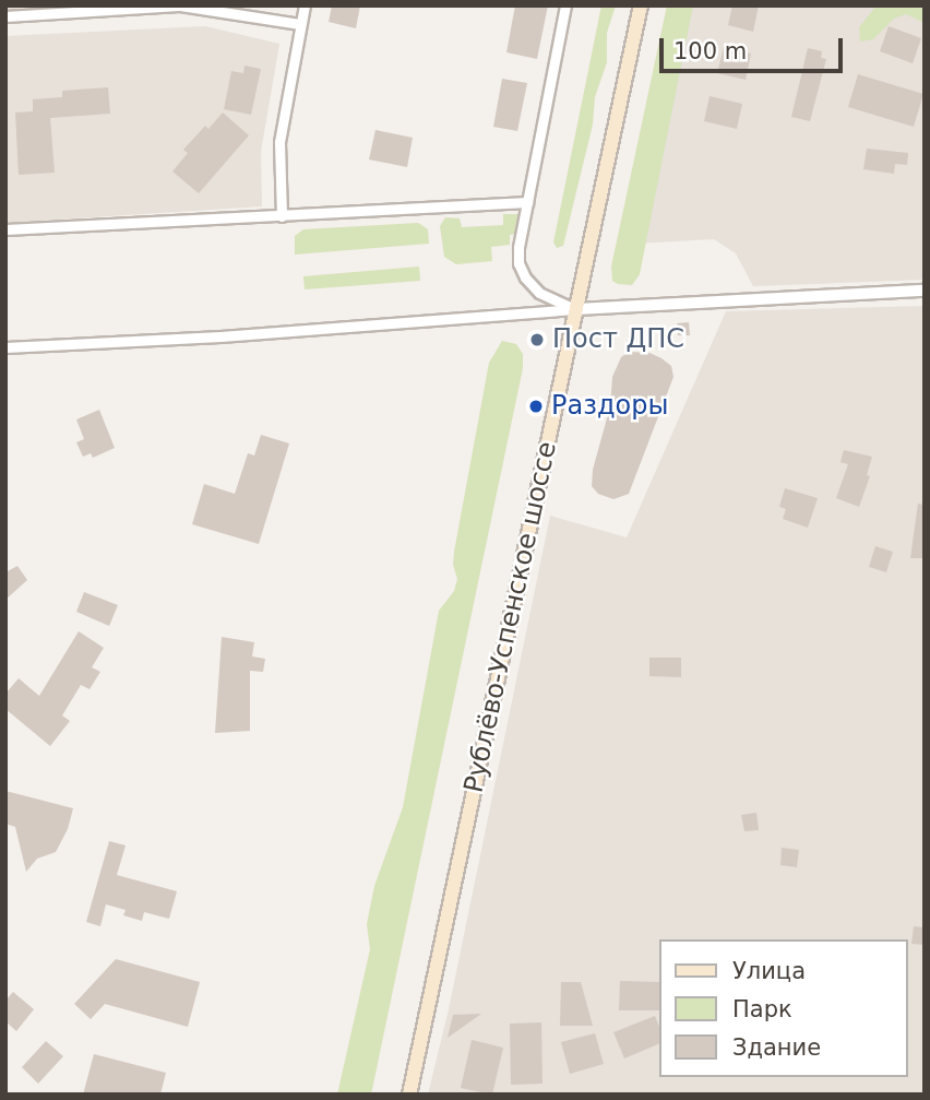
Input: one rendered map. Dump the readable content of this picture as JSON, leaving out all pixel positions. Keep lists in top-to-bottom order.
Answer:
{
  "streets": {
    "main road": ["Рублёво-Успенское шоссе"]
  },
  "places": ["Пост ДПС", "Раздоры"],
  "legend": ["Улица", "Парк", "Здание"],
  "scale_bar": "100 m"
}
